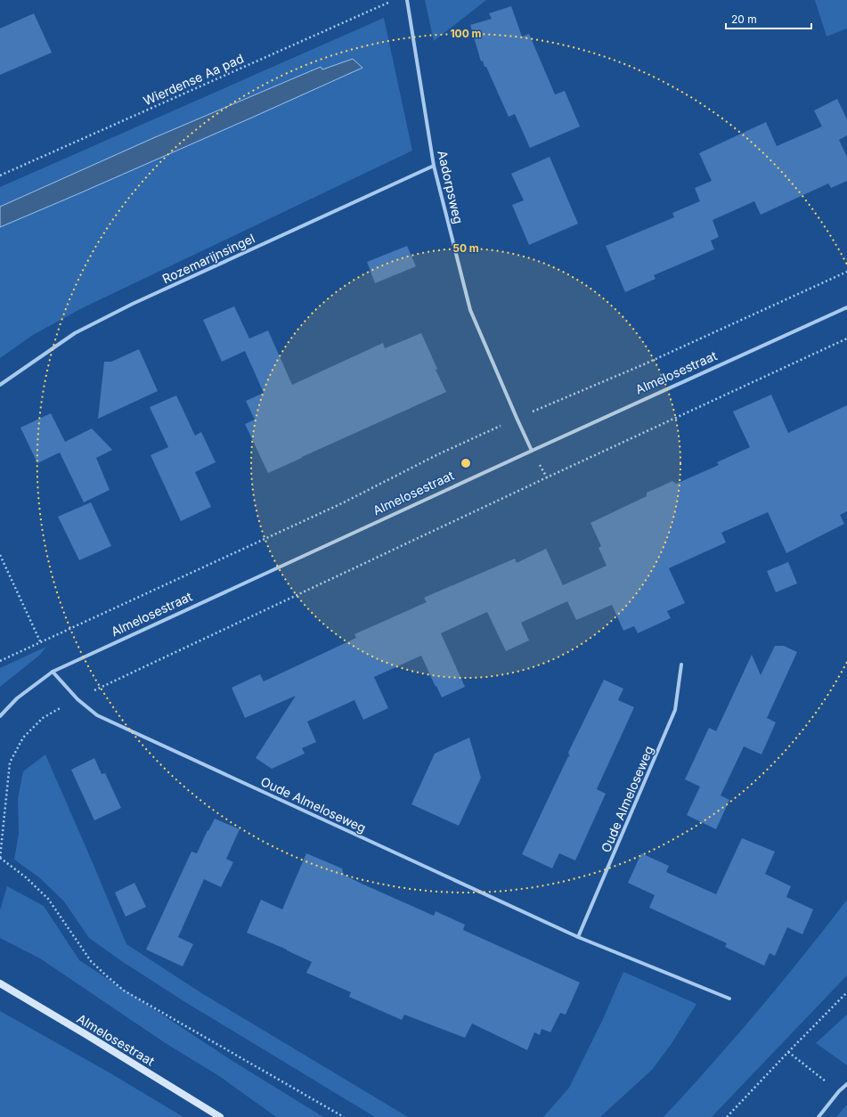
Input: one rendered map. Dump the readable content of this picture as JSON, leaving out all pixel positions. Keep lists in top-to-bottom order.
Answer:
{
  "streets": {
    "street": [
      "Aadorpsweg",
      "Rozemarijnsingel",
      "Almelosestraat",
      "Oude Almeloseweg"
    ],
    "path": ["Wierdense Aa pad"]
  },
  "crossings": [
    ["Aadorpsweg", "Rozemarijnsingel"],
    ["Aadorpsweg", "Almelosestraat"],
    ["Almelosestraat", "Oude Almeloseweg"]
  ],
  "scale_bar": "20 m",
  "rings": ["100 m", "50 m"]
}
